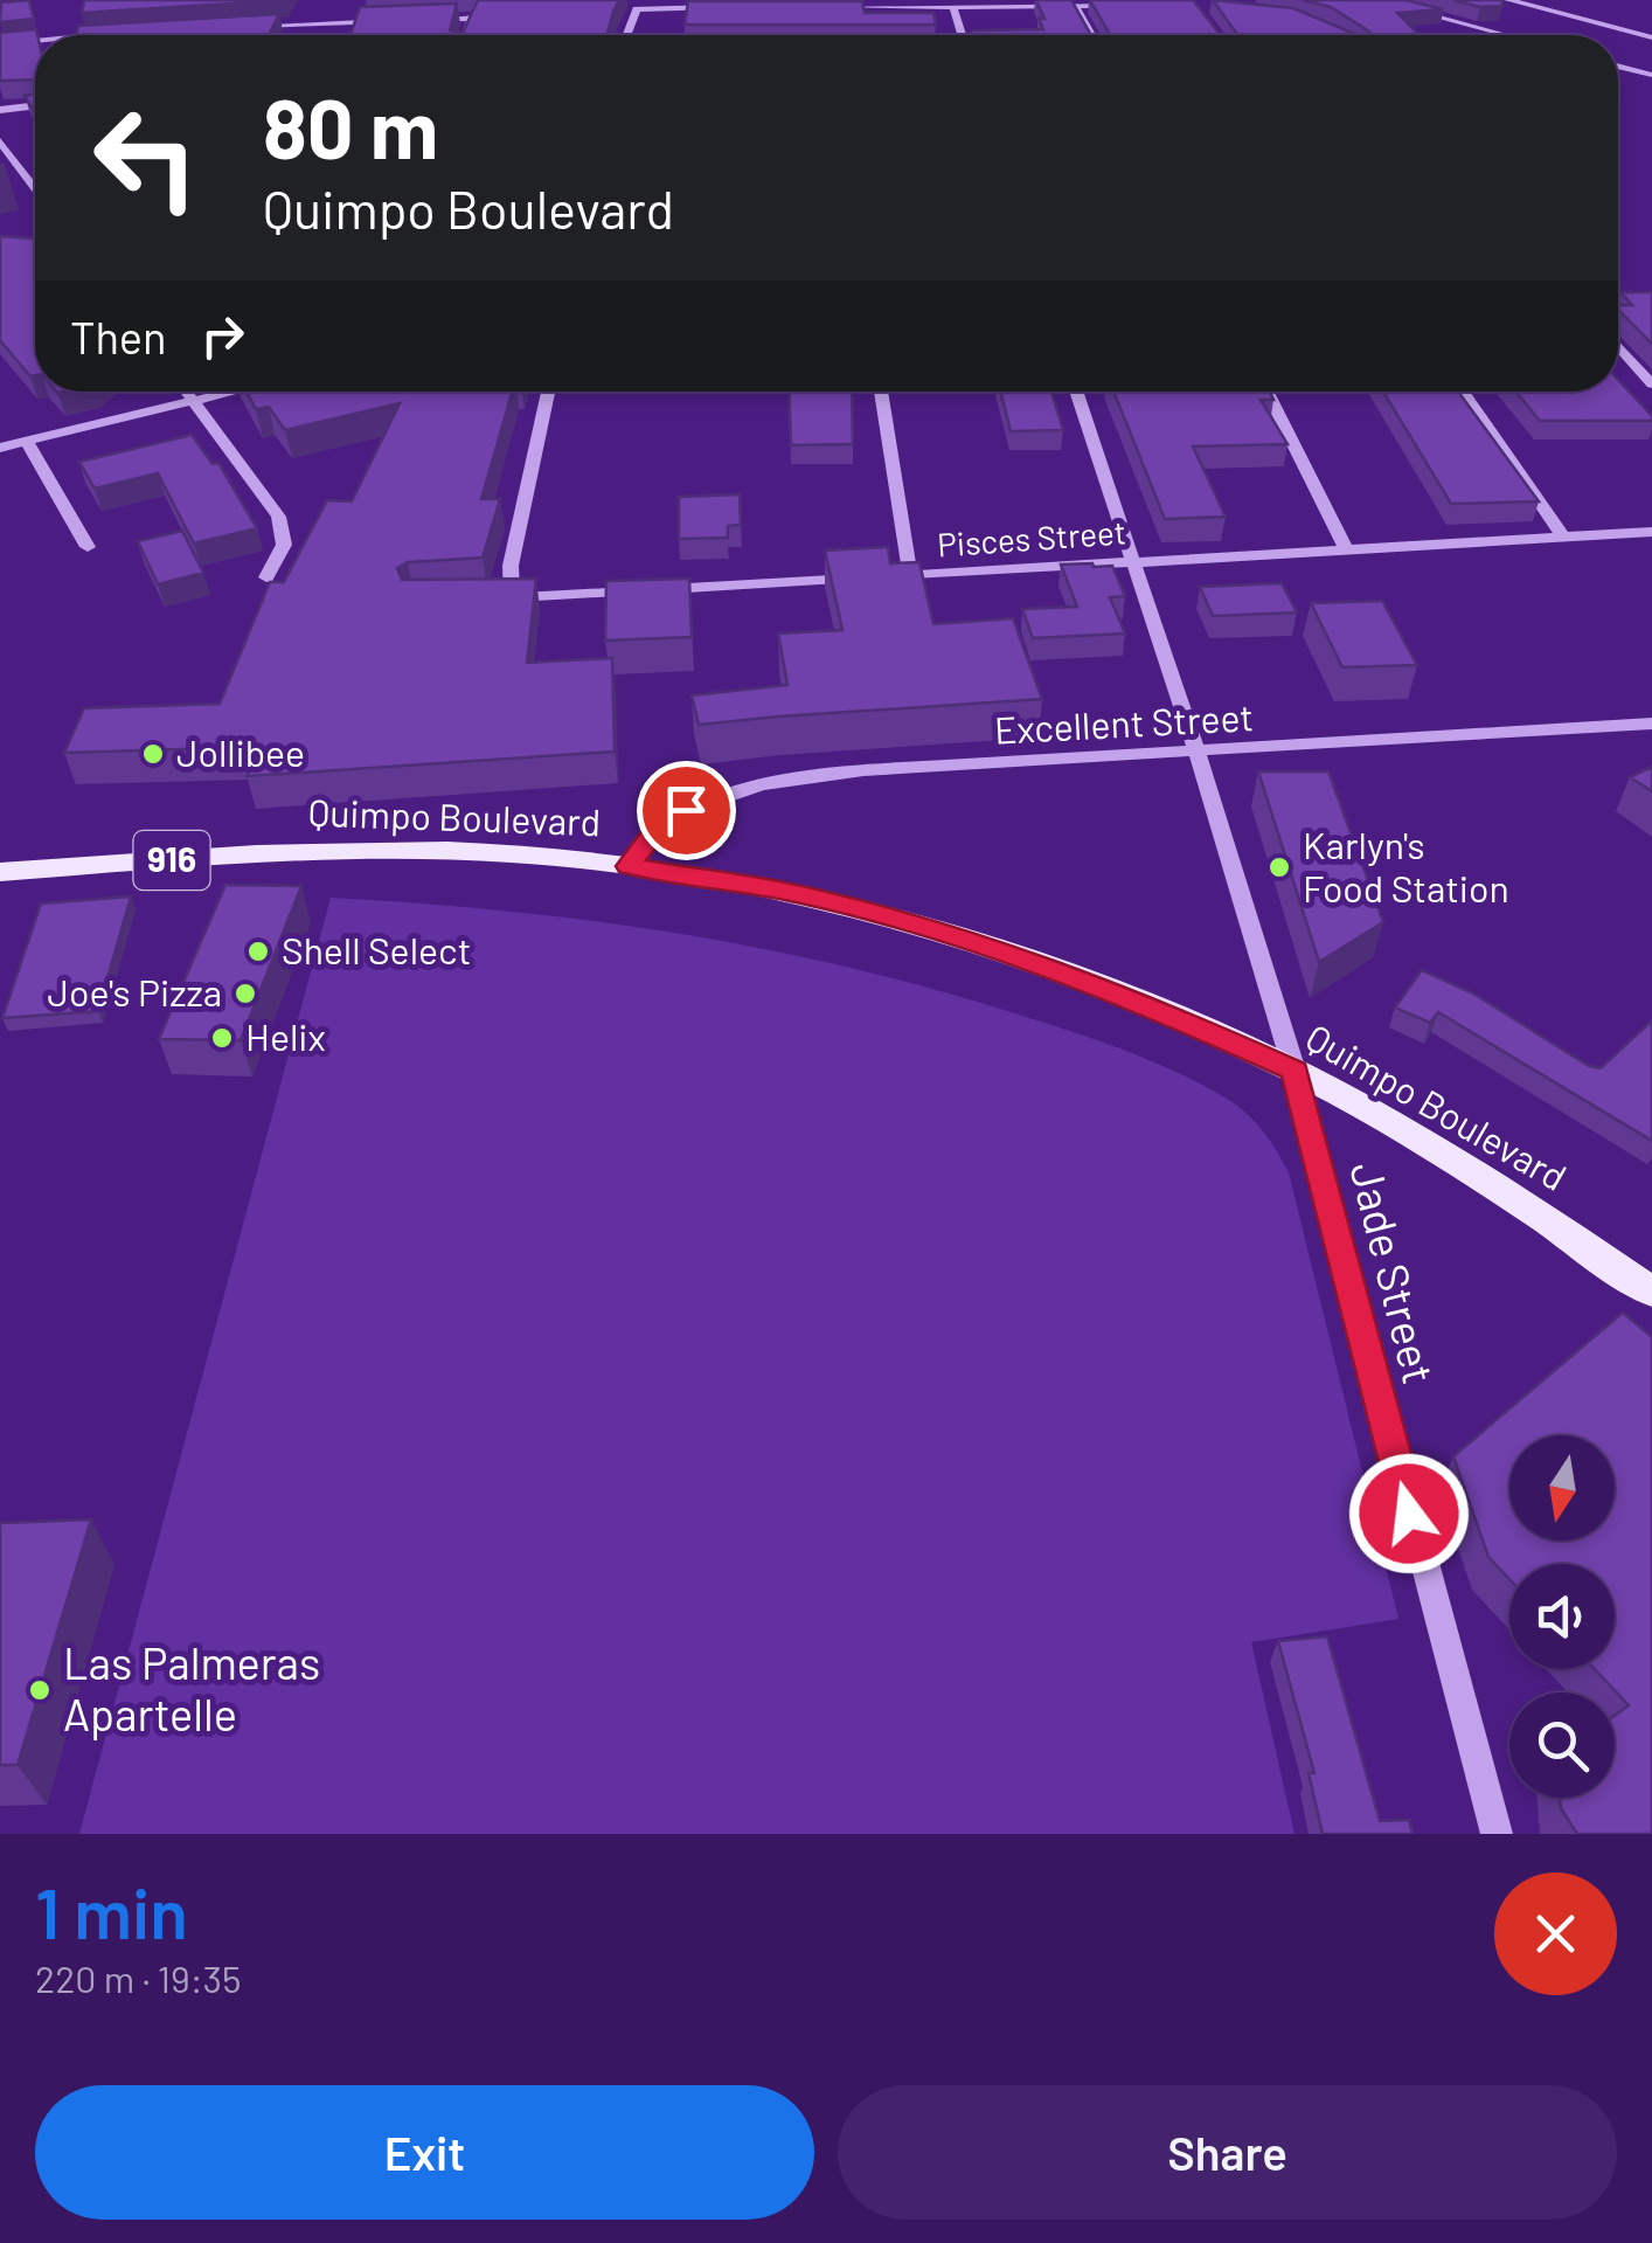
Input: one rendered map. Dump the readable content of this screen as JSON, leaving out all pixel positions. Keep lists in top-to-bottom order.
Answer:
{
  "streets": {
    "main road": ["Quimpo Boulevard", "916"],
    "street": ["Pisces Street", "Excellent Street", "Jade Street"]
  },
  "crossings": [
    ["Pisces Street", "Jade Street"],
    ["Excellent Street", "Quimpo Boulevard"],
    ["Excellent Street", "Jade Street"],
    ["Quimpo Boulevard", "Jade Street"]
  ],
  "places": [
    "Jollibee",
    "Karlyn's Food Station",
    "Shell Select",
    "Joe's Pizza",
    "Helix",
    "Las Palmeras Apartelle"
  ],
  "north": "bottom",
  "page": {
    "turn": ["80 m", "Quimpo Boulevard"],
    "then": "Then",
    "heading": ["1 min", "220 m · 19:35"],
    "buttons": ["Exit", "Share"]
  }
}
